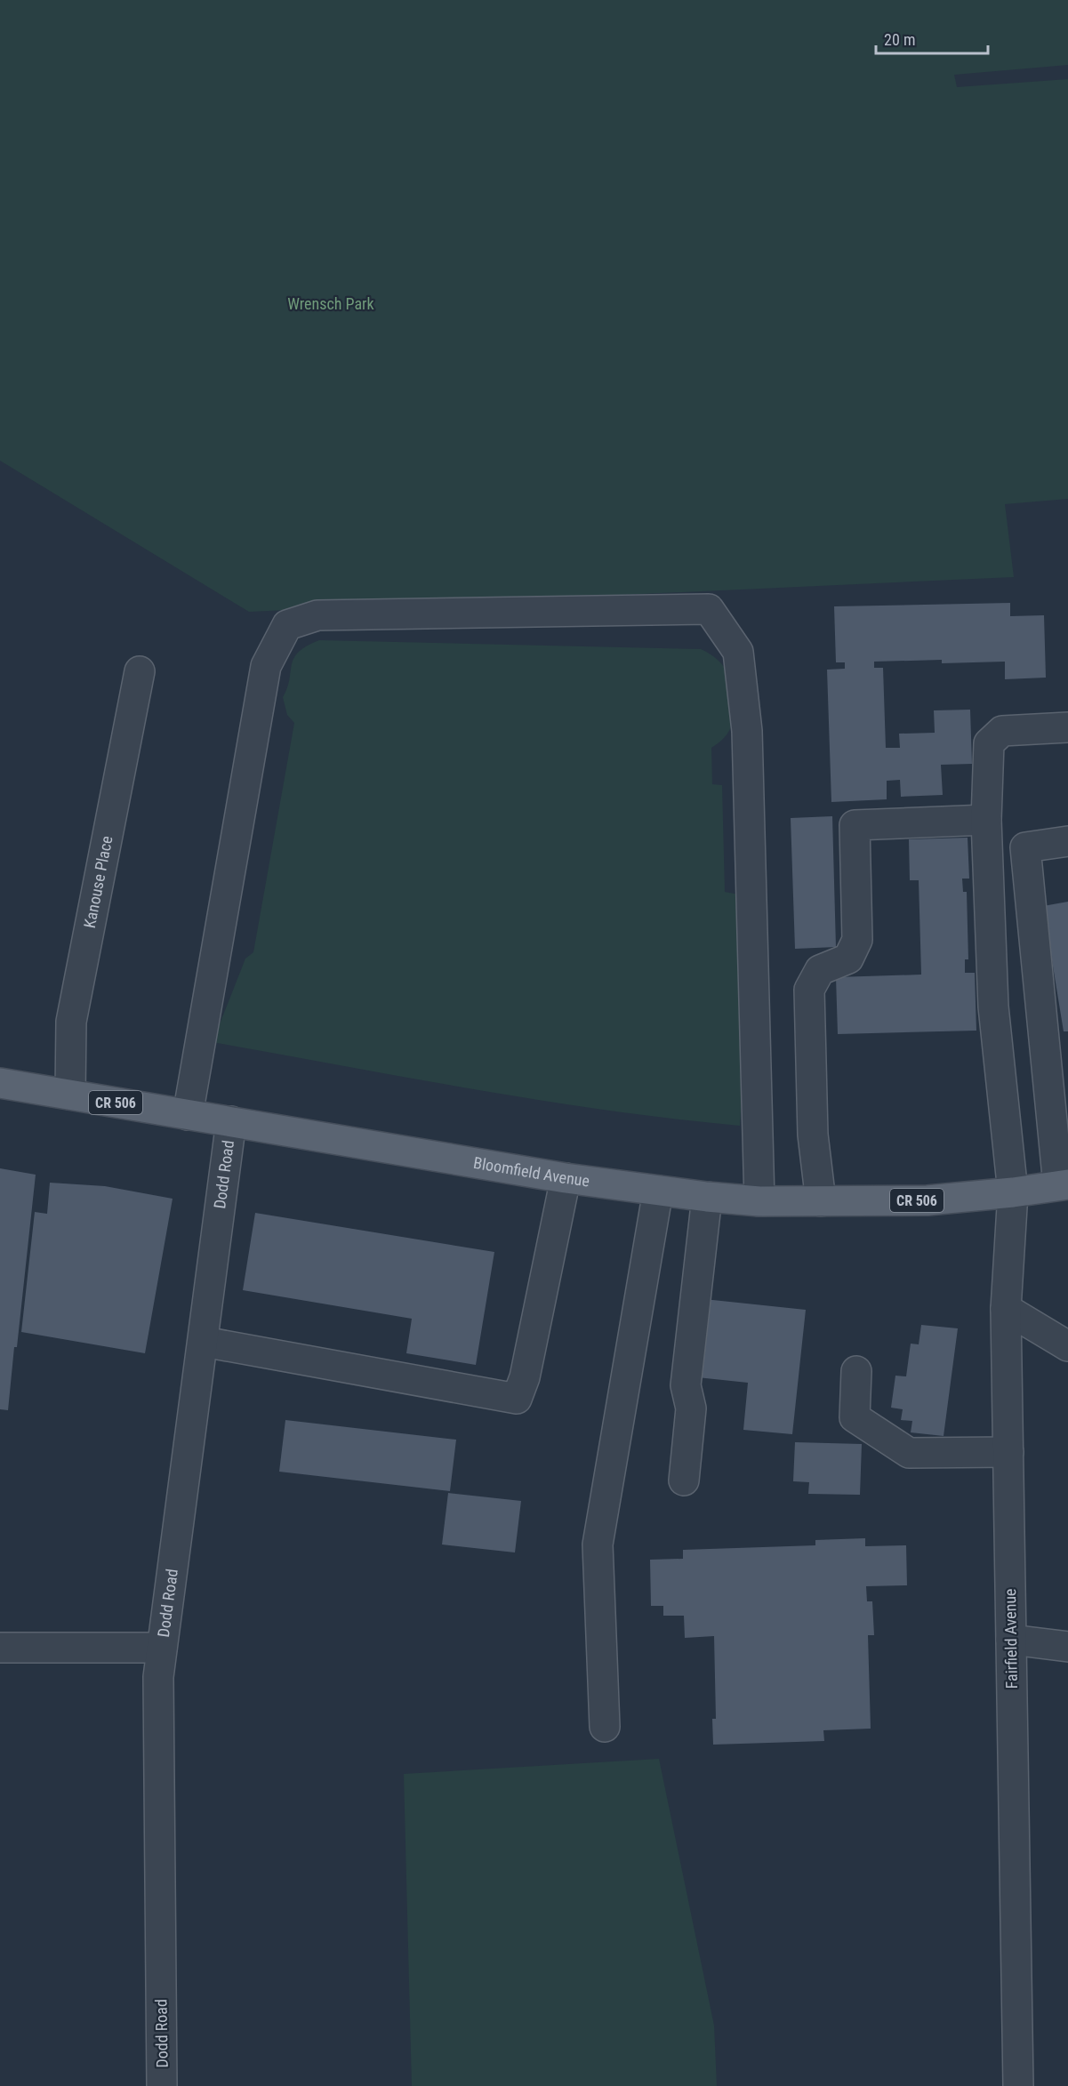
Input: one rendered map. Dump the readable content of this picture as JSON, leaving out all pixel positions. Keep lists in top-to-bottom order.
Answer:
{
  "streets": {
    "main road": ["CR 506", "Bloomfield Avenue"],
    "street": ["Kanouse Place", "Dodd Road", "Fairfield Avenue"]
  },
  "crossings": [
    ["Kanouse Place", "Bloomfield Avenue"],
    ["Bloomfield Avenue", "Dodd Road"],
    ["Bloomfield Avenue", "Fairfield Avenue"]
  ],
  "parks": ["Wrensch Park"],
  "scale_bar": "20 m"
}
